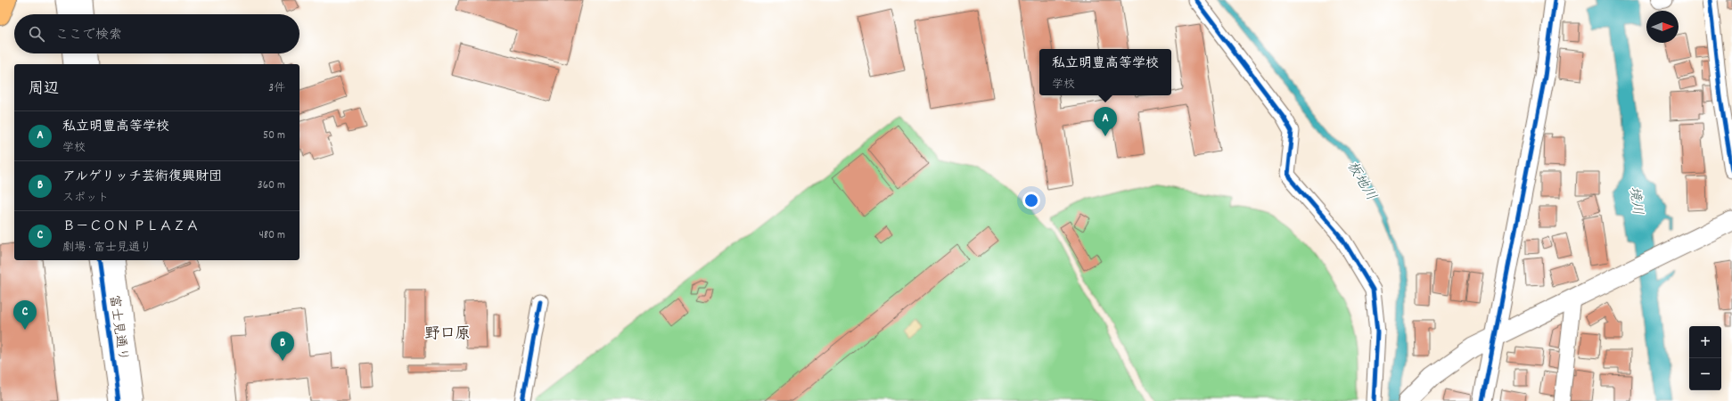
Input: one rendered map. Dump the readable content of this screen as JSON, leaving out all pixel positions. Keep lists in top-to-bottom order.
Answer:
{
  "streets": {
    "street": ["富士見通り"]
  },
  "districts": ["野口原"],
  "water": ["板地川", "境川"],
  "north": "right",
  "page": {
    "search": "ここで検索",
    "popup": ["私立明豊高等学校", "学校"],
    "heading": ["周辺", "3件"],
    "pins": ["A", "C", "B"],
    "list": [
      {
        "mark": "A",
        "name": "私立明豊高等学校",
        "note": "学校",
        "value": "50 m"
      },
      {
        "mark": "B",
        "name": "アルゲリッチ芸術復興財団",
        "note": "スポット",
        "value": "360 m"
      },
      {
        "mark": "C",
        "name": "Ｂ－ＣＯＮ ＰＬＡＺＡ",
        "note": "劇場 · 富士見通り",
        "value": "480 m"
      }
    ],
    "map_buttons": ["+", "−"]
  }
}
